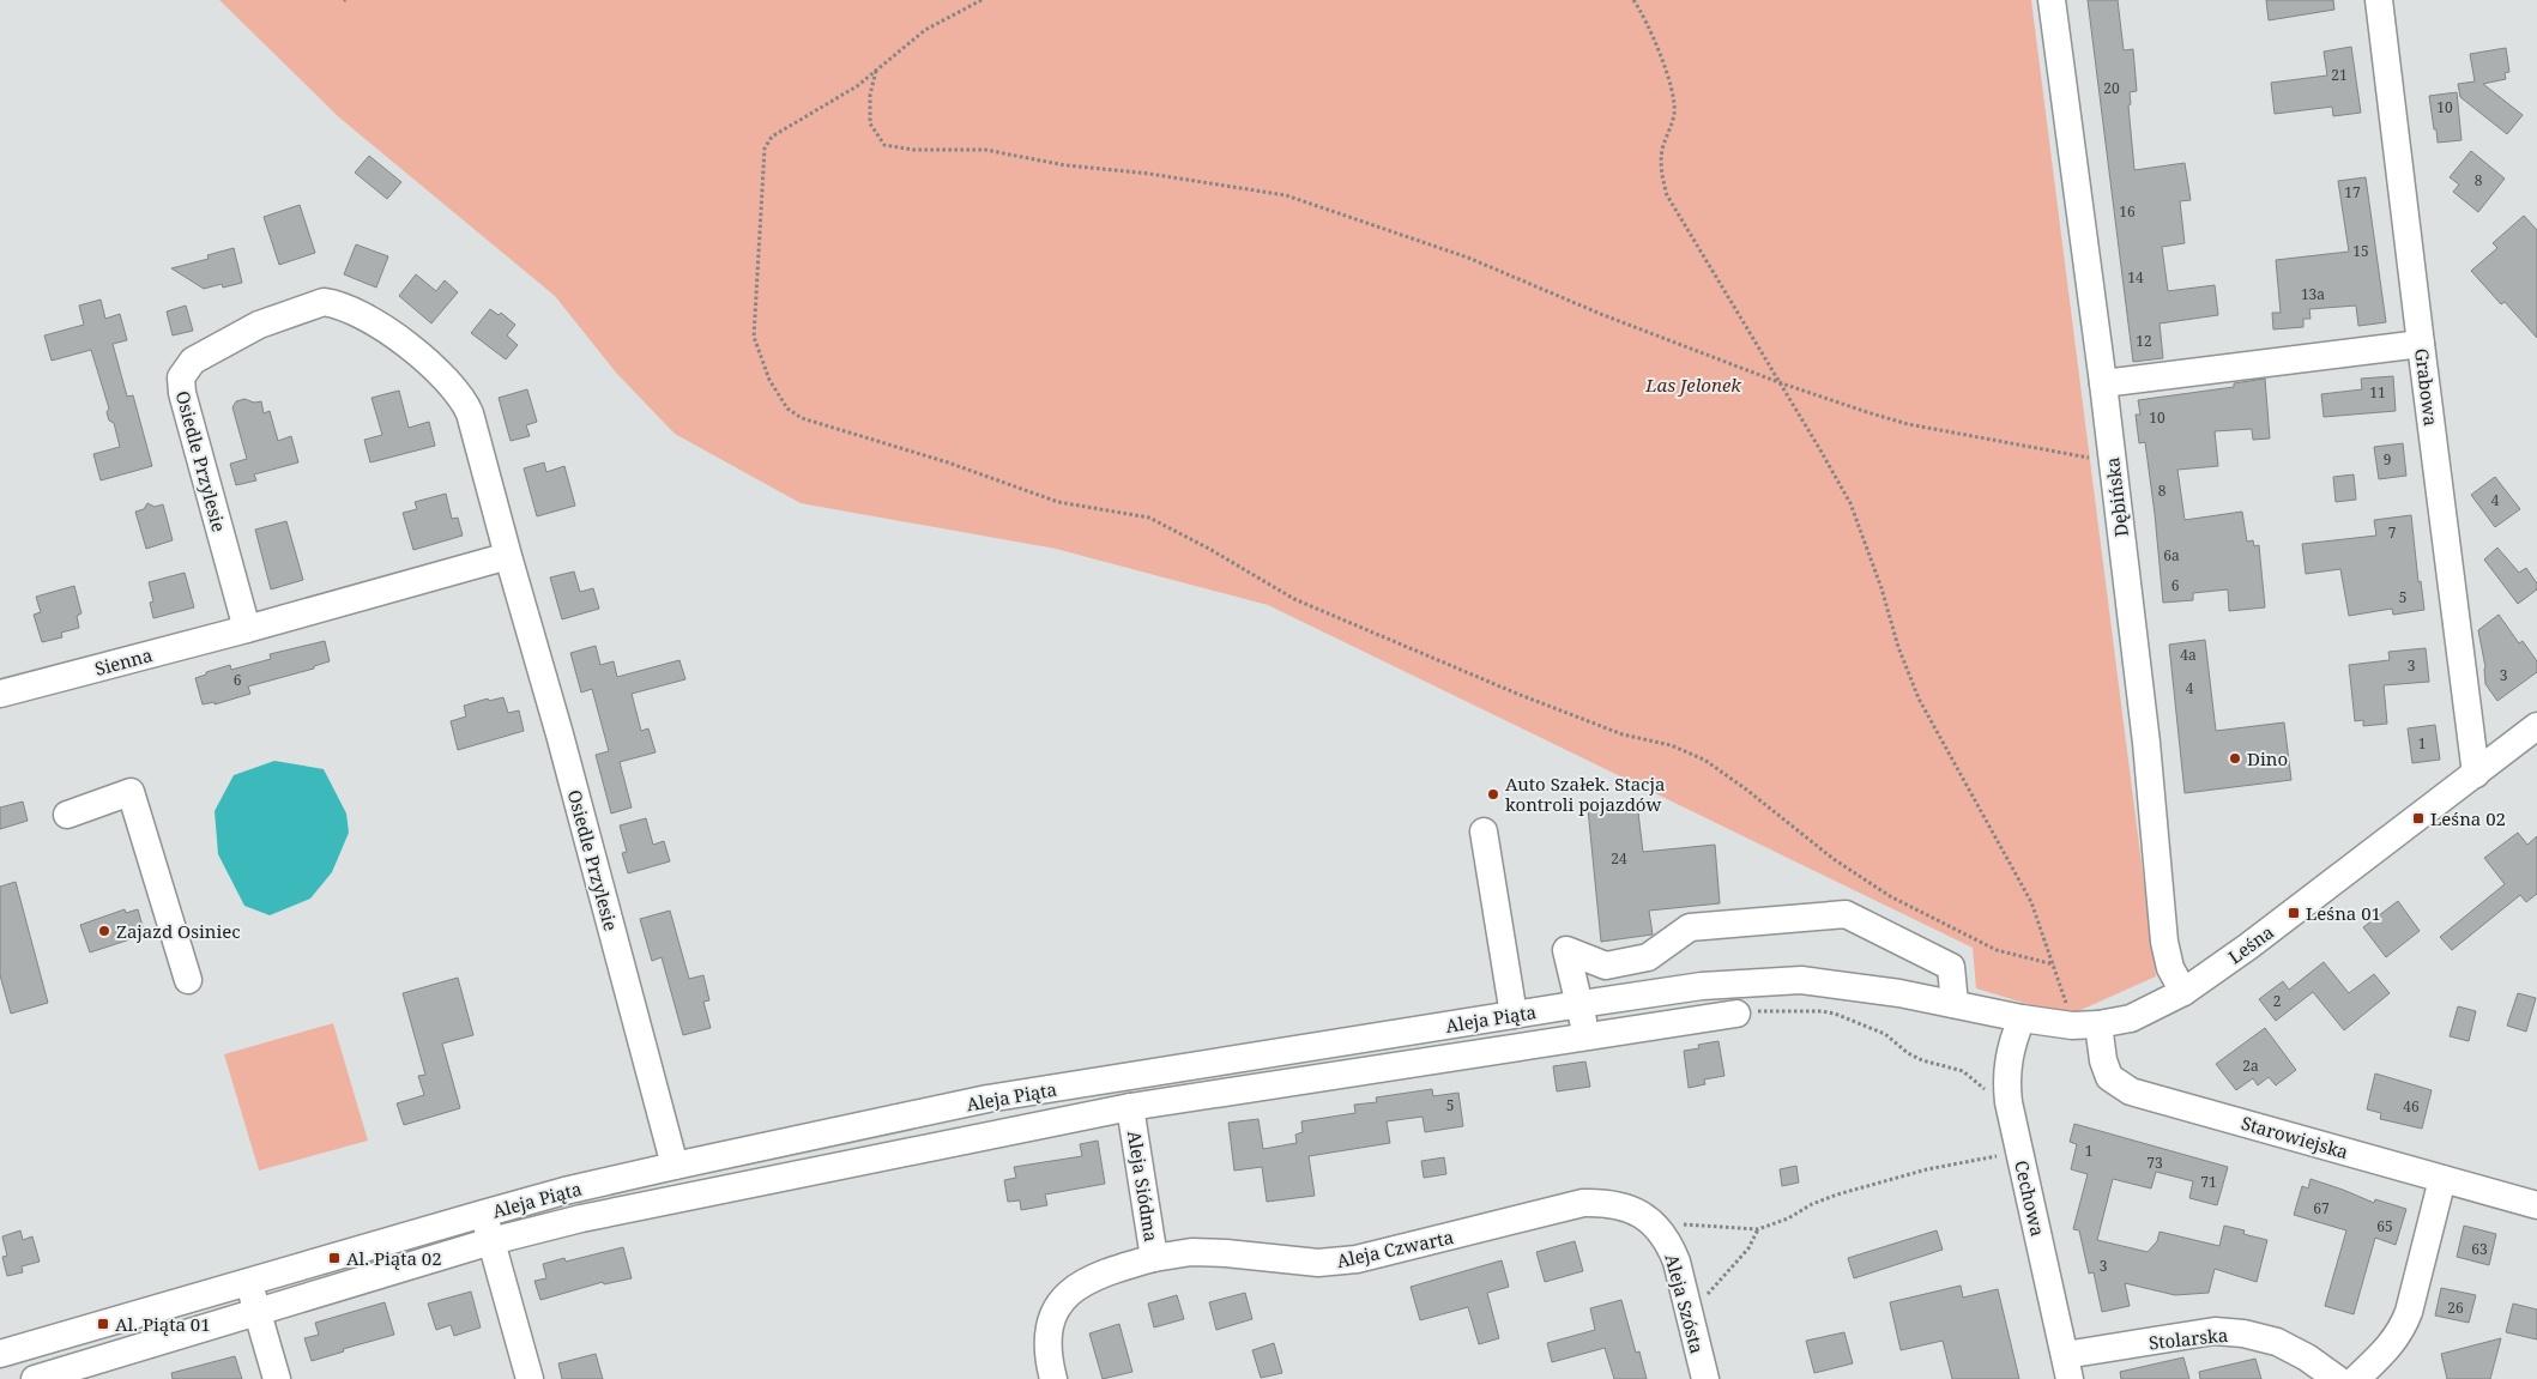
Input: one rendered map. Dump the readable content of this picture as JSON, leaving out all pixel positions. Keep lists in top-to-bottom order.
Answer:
{
  "streets": {
    "street": [
      "Grabowa",
      "Osiedle Przylesie",
      "Dębińska",
      "Sienna",
      "Leśna",
      "Aleja Piąta",
      "Starowiejska",
      "Aleja Siódma",
      "Cechowa",
      "Aleja Czwarta",
      "Aleja Szósta",
      "Stolarska"
    ]
  },
  "crossings": [
    ["Grabowa", "Leśna"],
    ["Osiedle Przylesie", "Sienna"],
    ["Osiedle Przylesie", "Aleja Piąta"],
    ["Dębińska", "Leśna"],
    ["Leśna", "Aleja Piąta"],
    ["Leśna", "Starowiejska"],
    ["Leśna", "Cechowa"],
    ["Aleja Piąta", "Cechowa"],
    ["Aleja Siódma", "Aleja Czwarta"],
    ["Cechowa", "Stolarska"],
    ["Aleja Czwarta", "Aleja Szósta"]
  ],
  "parks": ["Las Jelonek"],
  "places": {
    "other": ["Dino", "Auto Szałek. Stacja kontroli pojazdów", "Zajazd Osiniec"],
    "transit": [
      "Leśna 02",
      "Leśna 01",
      "Al. Piąta 02",
      "Al. Piąta 01"
    ]
  },
  "house_numbers": [
    "21",
    "20",
    "10",
    "8",
    "17",
    "16",
    "15",
    "14",
    "13a",
    "12",
    "11",
    "10",
    "9",
    "8",
    "4",
    "7",
    "6a",
    "6",
    "5",
    "4a",
    "3",
    "3",
    "6",
    "4",
    "1",
    "24",
    "2",
    "2a",
    "5",
    "46",
    "1",
    "73",
    "71",
    "67",
    "65",
    "63",
    "3",
    "26"
  ]
}
